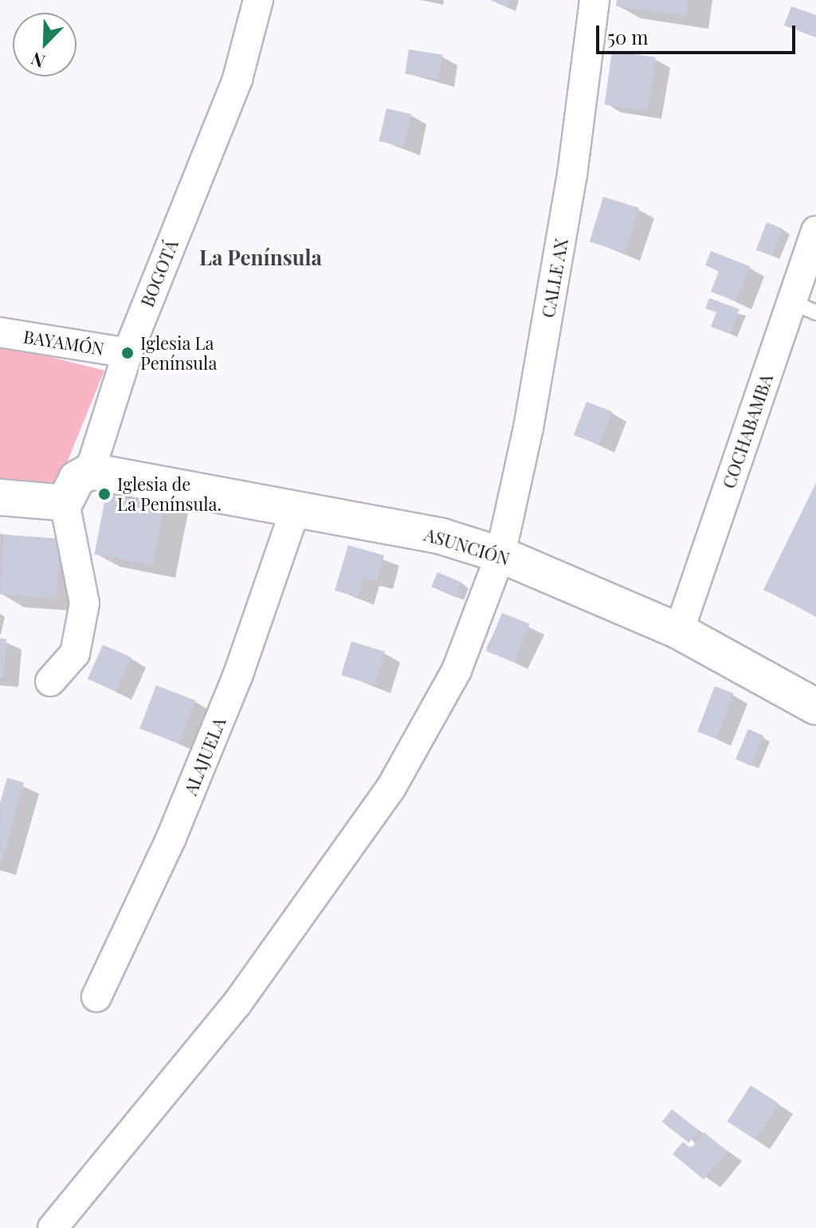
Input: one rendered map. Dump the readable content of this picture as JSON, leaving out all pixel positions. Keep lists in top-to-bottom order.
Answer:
{
  "streets": {
    "street": [
      "BOGOTÁ",
      "CALLE AX",
      "BAYAMÓN",
      "COCHABAMBA",
      "ASUNCIÓN",
      "ALAJUELA"
    ]
  },
  "crossings": [
    ["BOGOTÁ", "BAYAMÓN"],
    ["BOGOTÁ", "ASUNCIÓN"],
    ["CALLE AX", "ASUNCIÓN"],
    ["COCHABAMBA", "ASUNCIÓN"],
    ["ASUNCIÓN", "ALAJUELA"]
  ],
  "districts": ["La Península"],
  "places": ["Iglesia La Península", "Iglesia de La Península."],
  "scale_bar": "50 m",
  "north": "bottom left"
}
